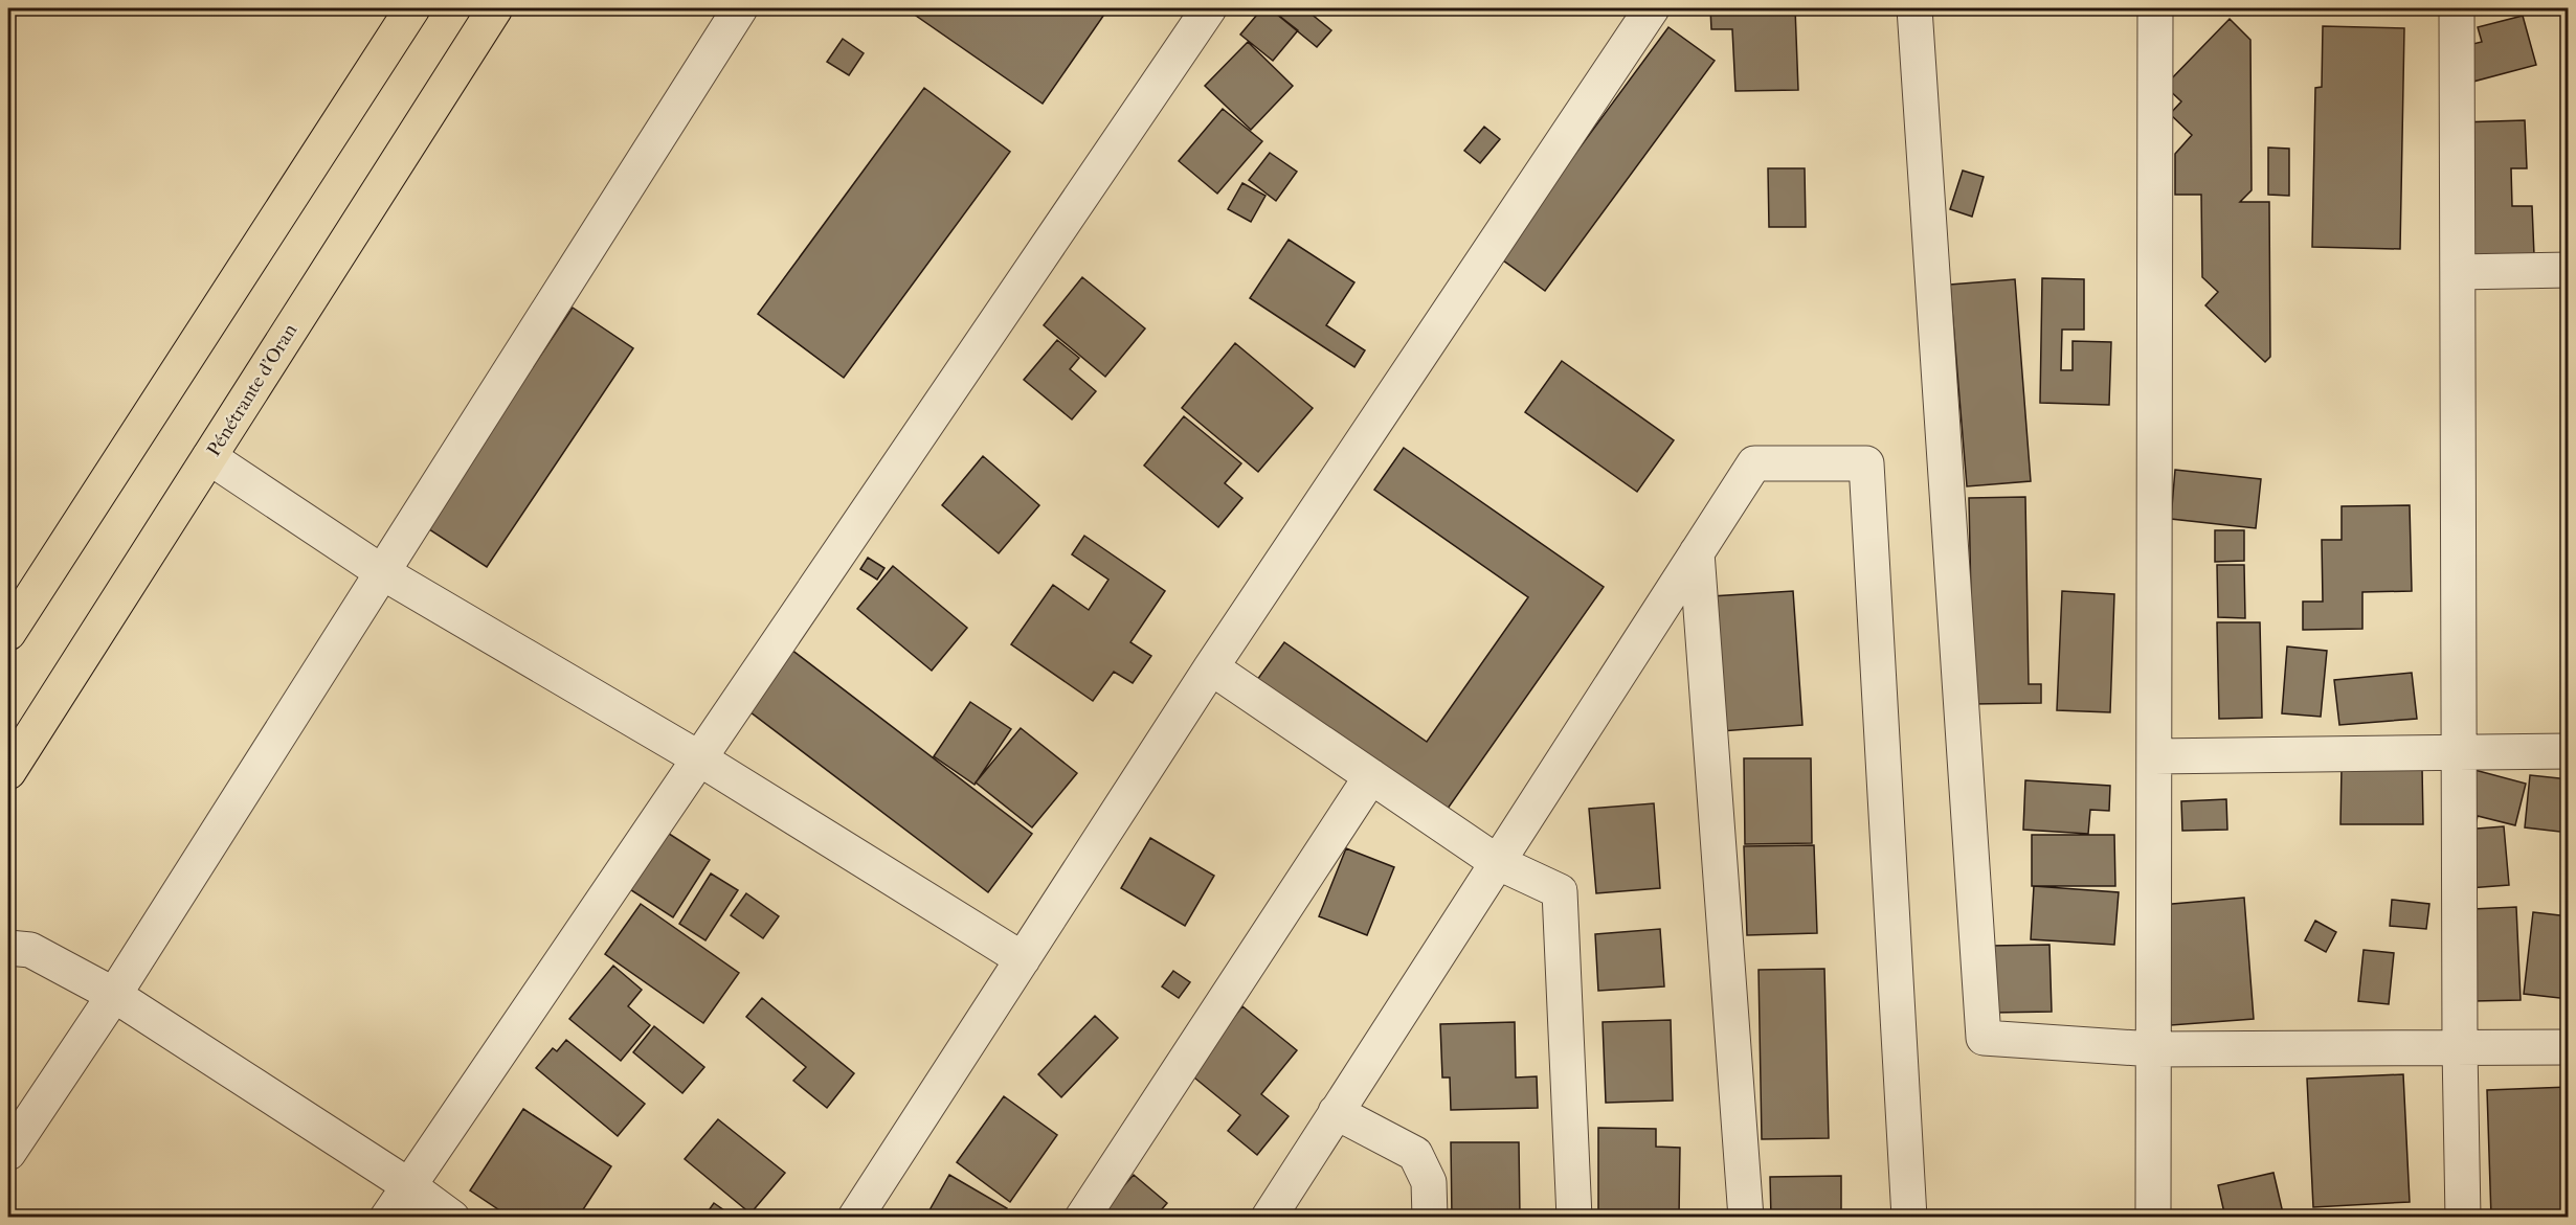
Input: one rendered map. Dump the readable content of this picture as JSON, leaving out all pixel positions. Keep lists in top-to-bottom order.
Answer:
{
  "streets": {
    "highway": ["Pénétrante d'Oran"]
  }
}
